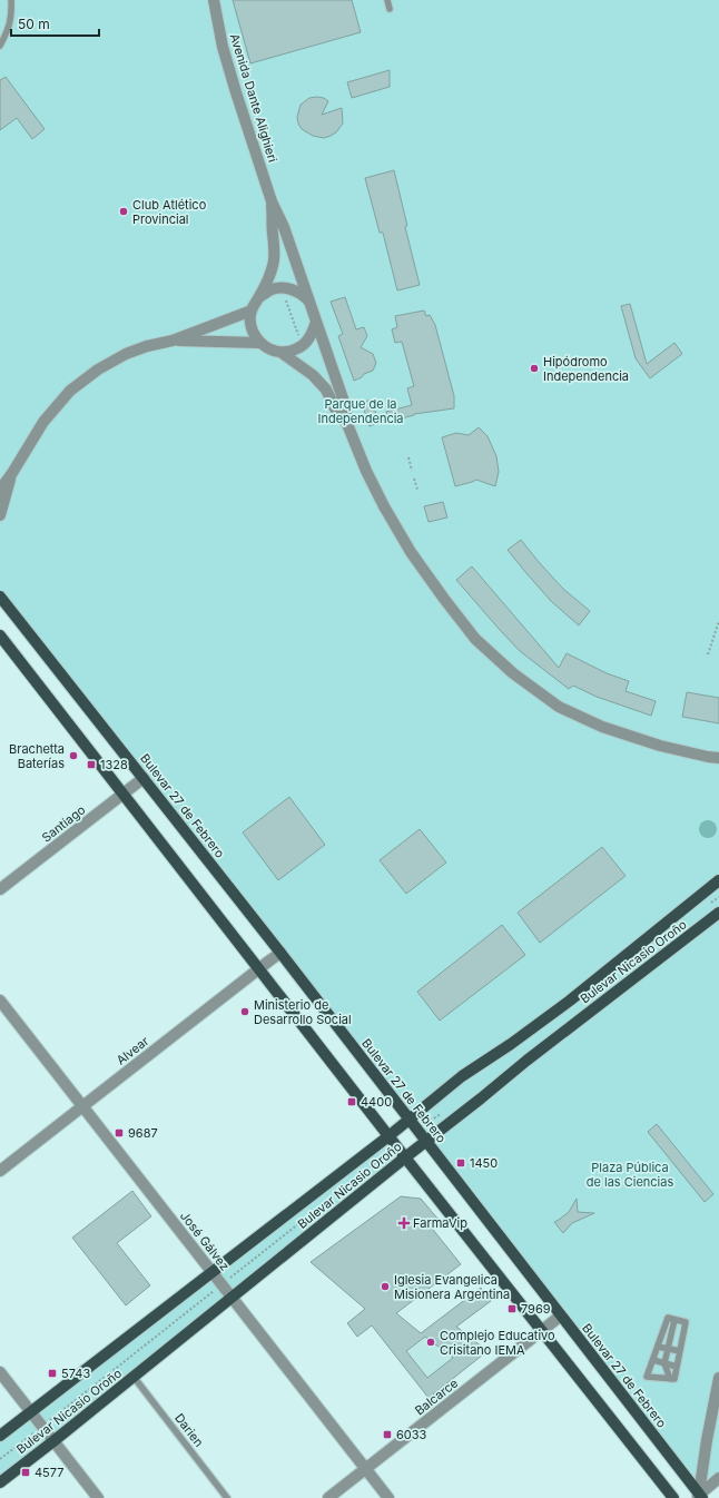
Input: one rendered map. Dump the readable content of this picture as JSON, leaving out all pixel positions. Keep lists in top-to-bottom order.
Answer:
{
  "streets": {
    "main road": ["Bulevar 27 de Febrero", "Bulevar Nicasio Oroño"],
    "street": [
      "Avenida Dante Alighieri",
      "Santiago",
      "Alvear",
      "José Gálvez",
      "Balcarce"
    ],
    "lane": ["Darien"]
  },
  "crossings": [
    ["Bulevar 27 de Febrero", "Santiago"],
    ["Bulevar 27 de Febrero", "Bulevar Nicasio Oroño"],
    ["Bulevar 27 de Febrero", "Alvear"],
    ["Bulevar 27 de Febrero", "Balcarce"],
    ["Bulevar Nicasio Oroño", "José Gálvez"],
    ["Bulevar Nicasio Oroño", "Darien"],
    ["Alvear", "José Gálvez"],
    ["José Gálvez", "Balcarce"]
  ],
  "parks": ["Parque de la Independencia", "Plaza Pública de las Ciencias"],
  "places": {
    "other": [
      "Club Atlético Provincial",
      "Hipódromo Independencia",
      "Brachetta Baterías",
      "Ministerio de Desarrollo Social",
      "Iglesia Evangelica Misionera Argentina",
      "Complejo Educativo Crisitano IEMA"
    ],
    "transit": [
      "1328",
      "4400",
      "9687",
      "1450",
      "7969",
      "5743",
      "6033",
      "4577"
    ],
    "health": ["FarmaVip"]
  },
  "scale_bar": "50 m"
}
